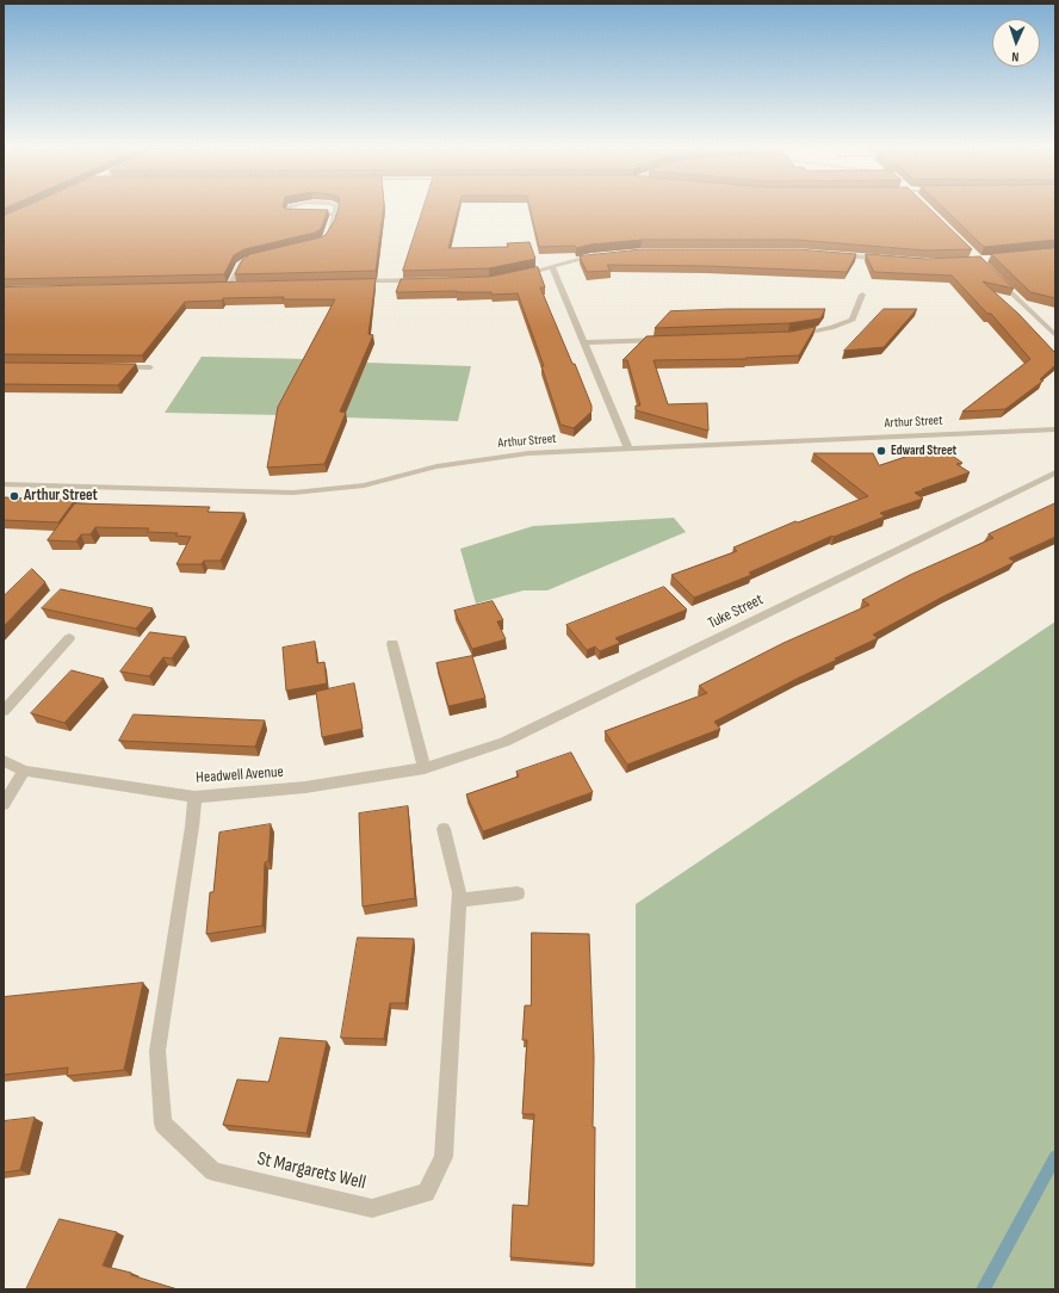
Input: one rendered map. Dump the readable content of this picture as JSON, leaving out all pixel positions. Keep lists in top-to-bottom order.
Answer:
{
  "streets": {
    "street": [
      "Arthur Street",
      "Tuke Street",
      "Headwell Avenue",
      "St Margarets Well"
    ]
  },
  "crossings": [
    ["Tuke Street", "Headwell Avenue"],
    ["Headwell Avenue", "St Margarets Well"]
  ],
  "places": ["Edward Street", "Arthur Street"],
  "north": "bottom"
}
